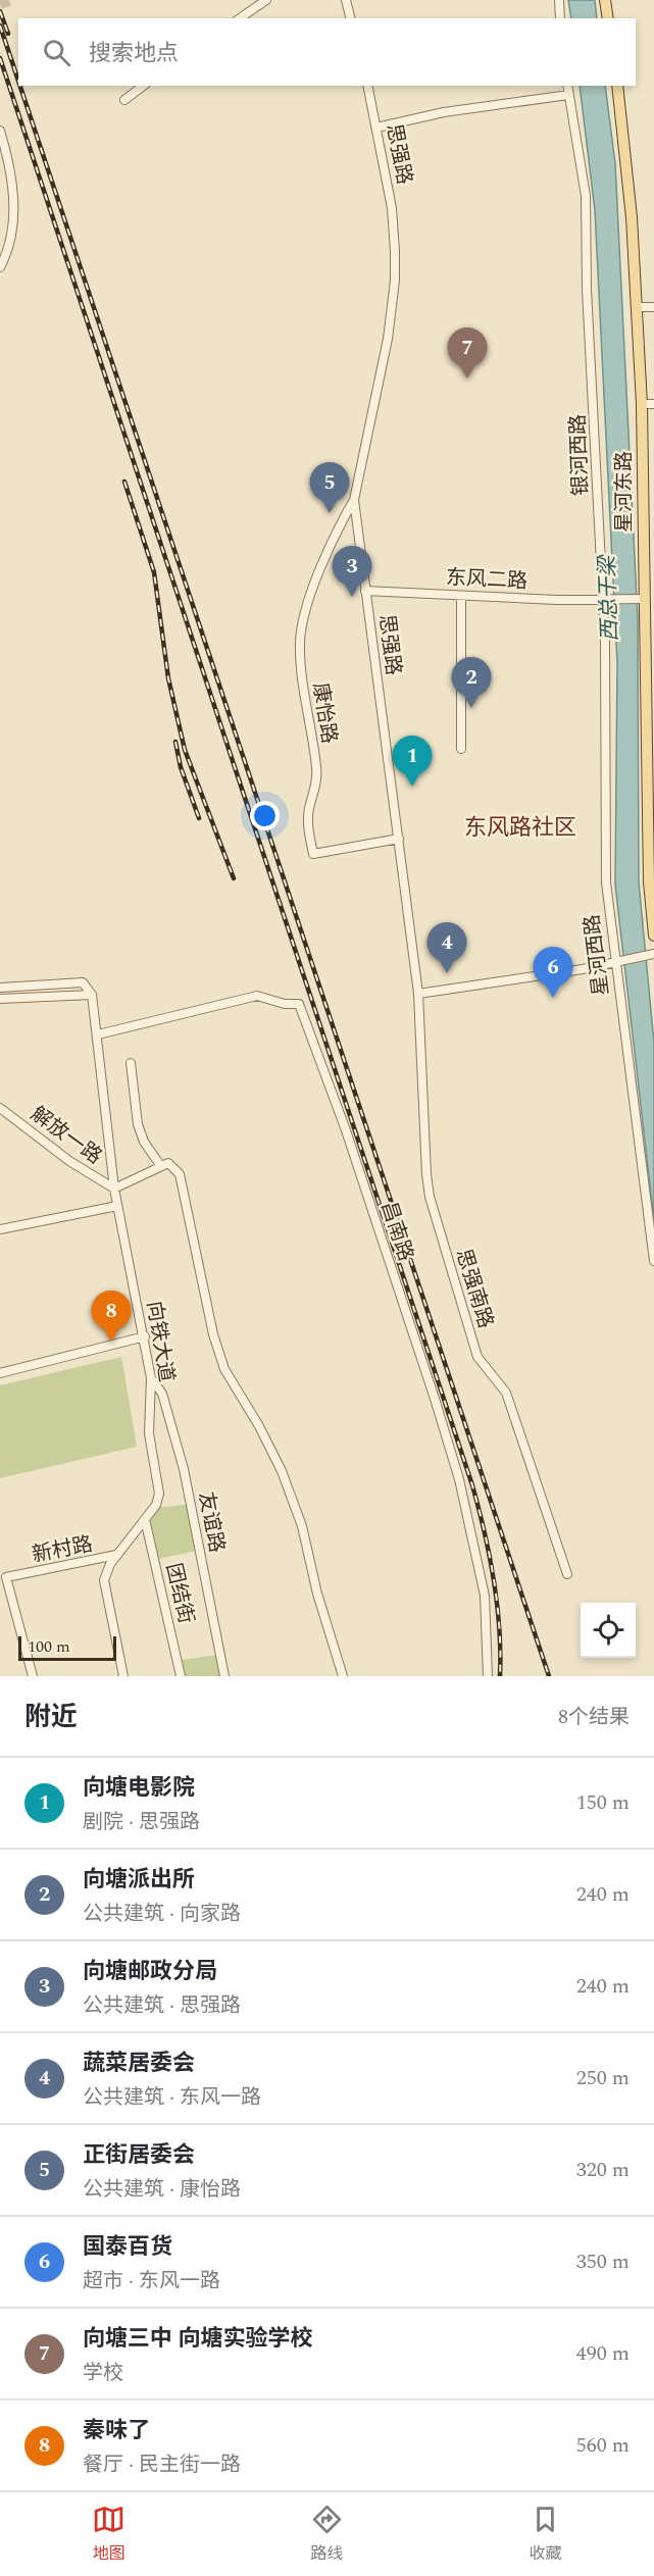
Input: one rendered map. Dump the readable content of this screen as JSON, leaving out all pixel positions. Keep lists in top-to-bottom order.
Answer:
{
  "streets": {
    "main road": ["星河东路"],
    "street": [
      "思强路",
      "银河西路",
      "东风二路",
      "康怡路",
      "星河西路",
      "解放一路",
      "昌南路",
      "思强南路",
      "向铁大道",
      "友谊路",
      "新村路",
      "团结街"
    ]
  },
  "crossings": [
    ["思强路", "东风二路"],
    ["思强路", "康怡路"],
    ["思强路", "思强南路"],
    ["银河西路", "东风二路"],
    ["银河西路", "星河西路"],
    ["星河东路", "东风二路"],
    ["解放一路", "向铁大道"],
    ["昌南路", "向铁大道"],
    ["向铁大道", "友谊路"],
    ["向铁大道", "新村路"],
    ["向铁大道", "团结街"]
  ],
  "districts": ["东风路社区"],
  "water": ["西总干梁"],
  "scale_bar": "100 m",
  "page": {
    "search": "搜索地点",
    "pins": [
      "7",
      "5",
      "3",
      "2",
      "1",
      "4",
      "6",
      "8"
    ],
    "scale": "100 m",
    "heading": ["附近", "8个结果"],
    "list": [
      {
        "mark": "1",
        "name": "向塘电影院",
        "note": "剧院 · 思强路",
        "value": "150 m"
      },
      {
        "mark": "2",
        "name": "向塘派出所",
        "note": "公共建筑 · 向家路",
        "value": "240 m"
      },
      {
        "mark": "3",
        "name": "向塘邮政分局",
        "note": "公共建筑 · 思强路",
        "value": "240 m"
      },
      {
        "mark": "4",
        "name": "蔬菜居委会",
        "note": "公共建筑 · 东风一路",
        "value": "250 m"
      },
      {
        "mark": "5",
        "name": "正街居委会",
        "note": "公共建筑 · 康怡路",
        "value": "320 m"
      },
      {
        "mark": "6",
        "name": "国泰百货",
        "note": "超市 · 东风一路",
        "value": "350 m"
      },
      {
        "mark": "7",
        "name": "向塘三中 向塘实验学校",
        "note": "学校",
        "value": "490 m"
      },
      {
        "mark": "8",
        "name": "秦味了",
        "note": "餐厅 · 民主街一路",
        "value": "560 m"
      }
    ],
    "nav": ["地图", "路线", "收藏"]
  }
}
